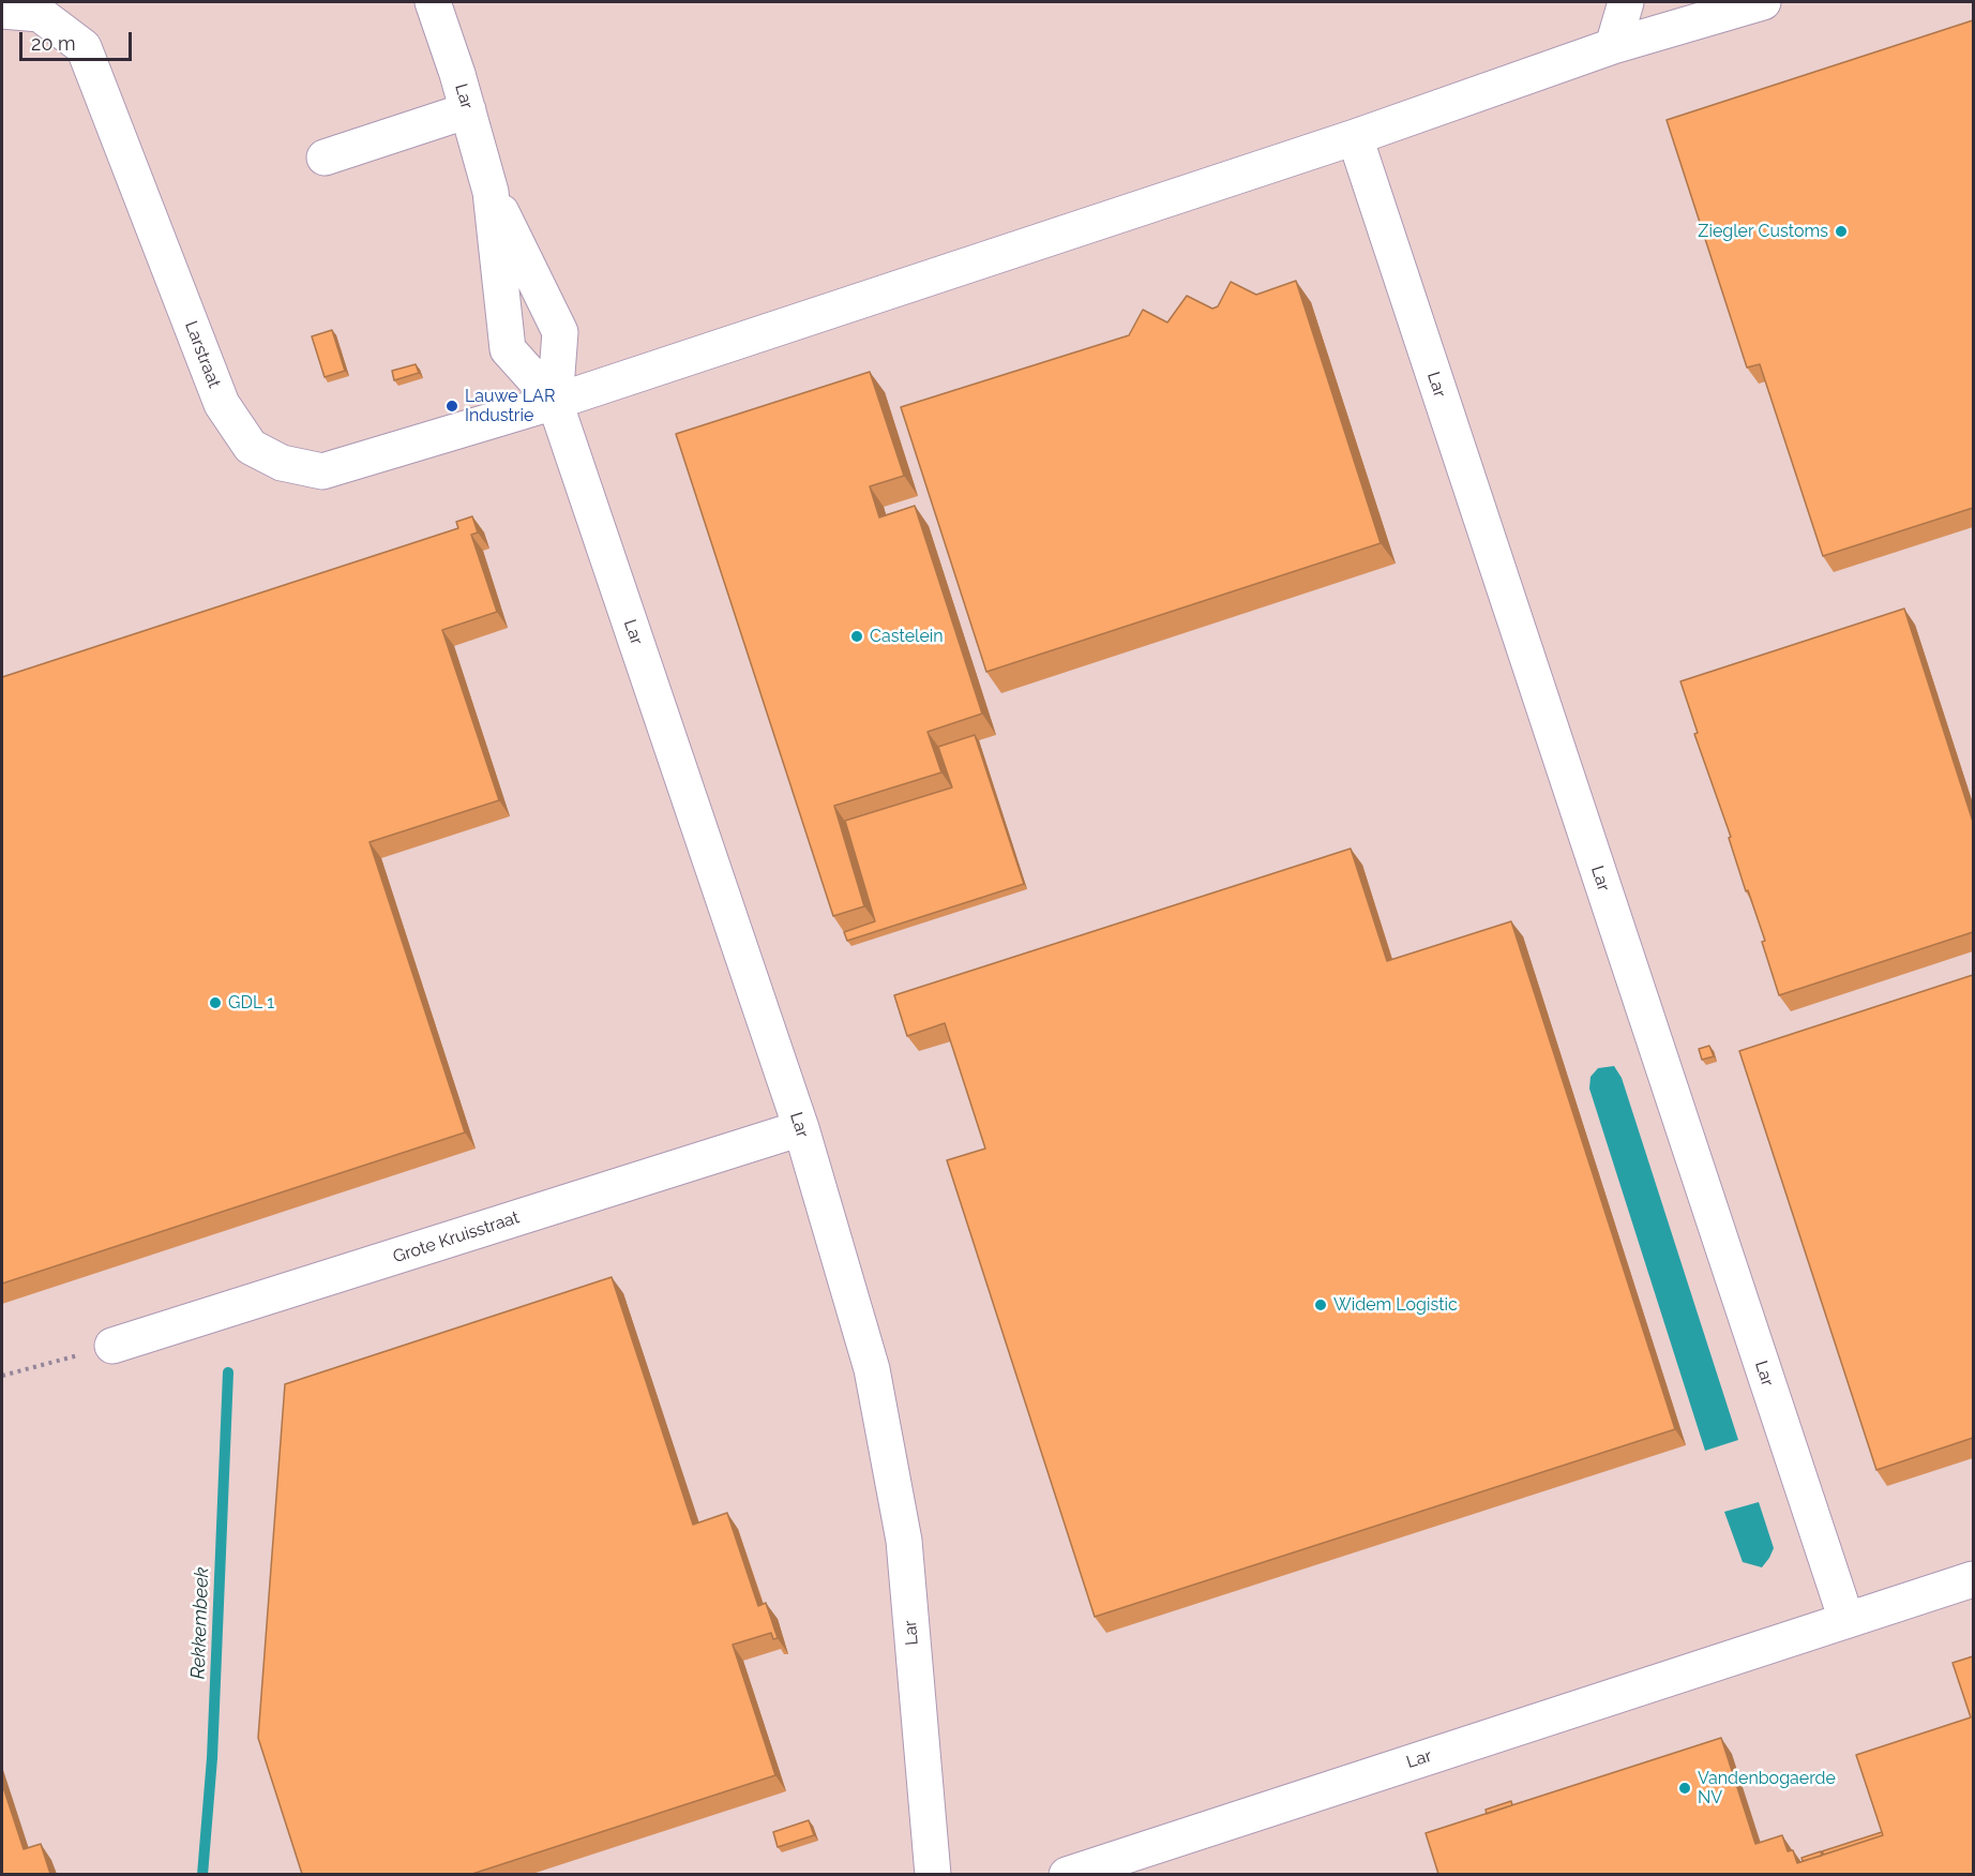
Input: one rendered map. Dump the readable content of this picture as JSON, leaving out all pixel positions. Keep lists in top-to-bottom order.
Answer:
{
  "streets": {
    "street": ["Lar", "Larstraat", "Grote Kruisstraat"]
  },
  "crossings": [
    ["Lar", "Larstraat"],
    ["Lar", "Grote Kruisstraat"]
  ],
  "water": ["Rekkembeek"],
  "places": [
    "Ziegler Customs",
    "Lauwe LAR Industrie",
    "Castelein",
    "GDL 1",
    "Widem Logistic",
    "Vandenbogaerde NV"
  ],
  "scale_bar": "20 m"
}
